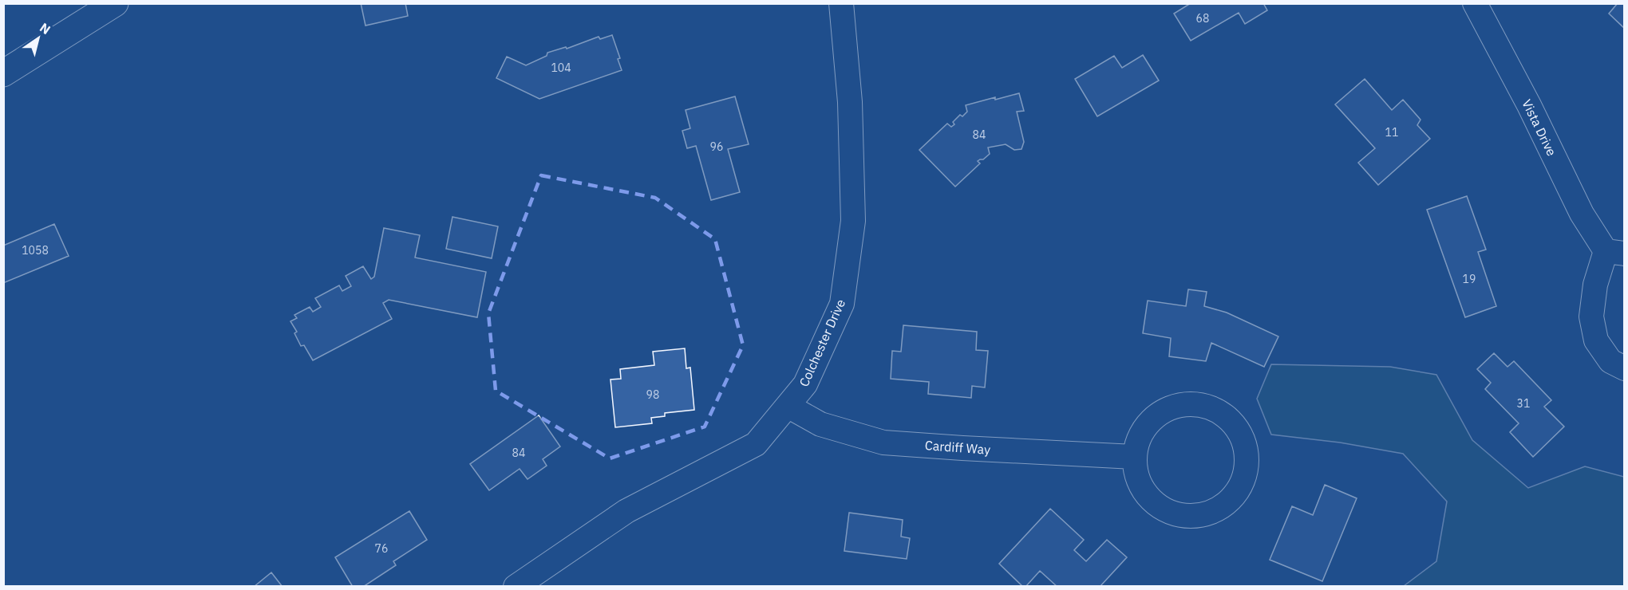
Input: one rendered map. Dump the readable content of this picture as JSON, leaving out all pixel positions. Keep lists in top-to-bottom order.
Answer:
{
  "streets": {
    "street": ["Vista Drive", "Colchester Drive", "Cardiff Way"]
  },
  "crossings": [
    ["Colchester Drive", "Cardiff Way"]
  ],
  "house_numbers": [
    "68",
    "104",
    "11",
    "84",
    "96",
    "1058",
    "19",
    "98",
    "31",
    "84",
    "76"
  ],
  "north": "top right"
}
